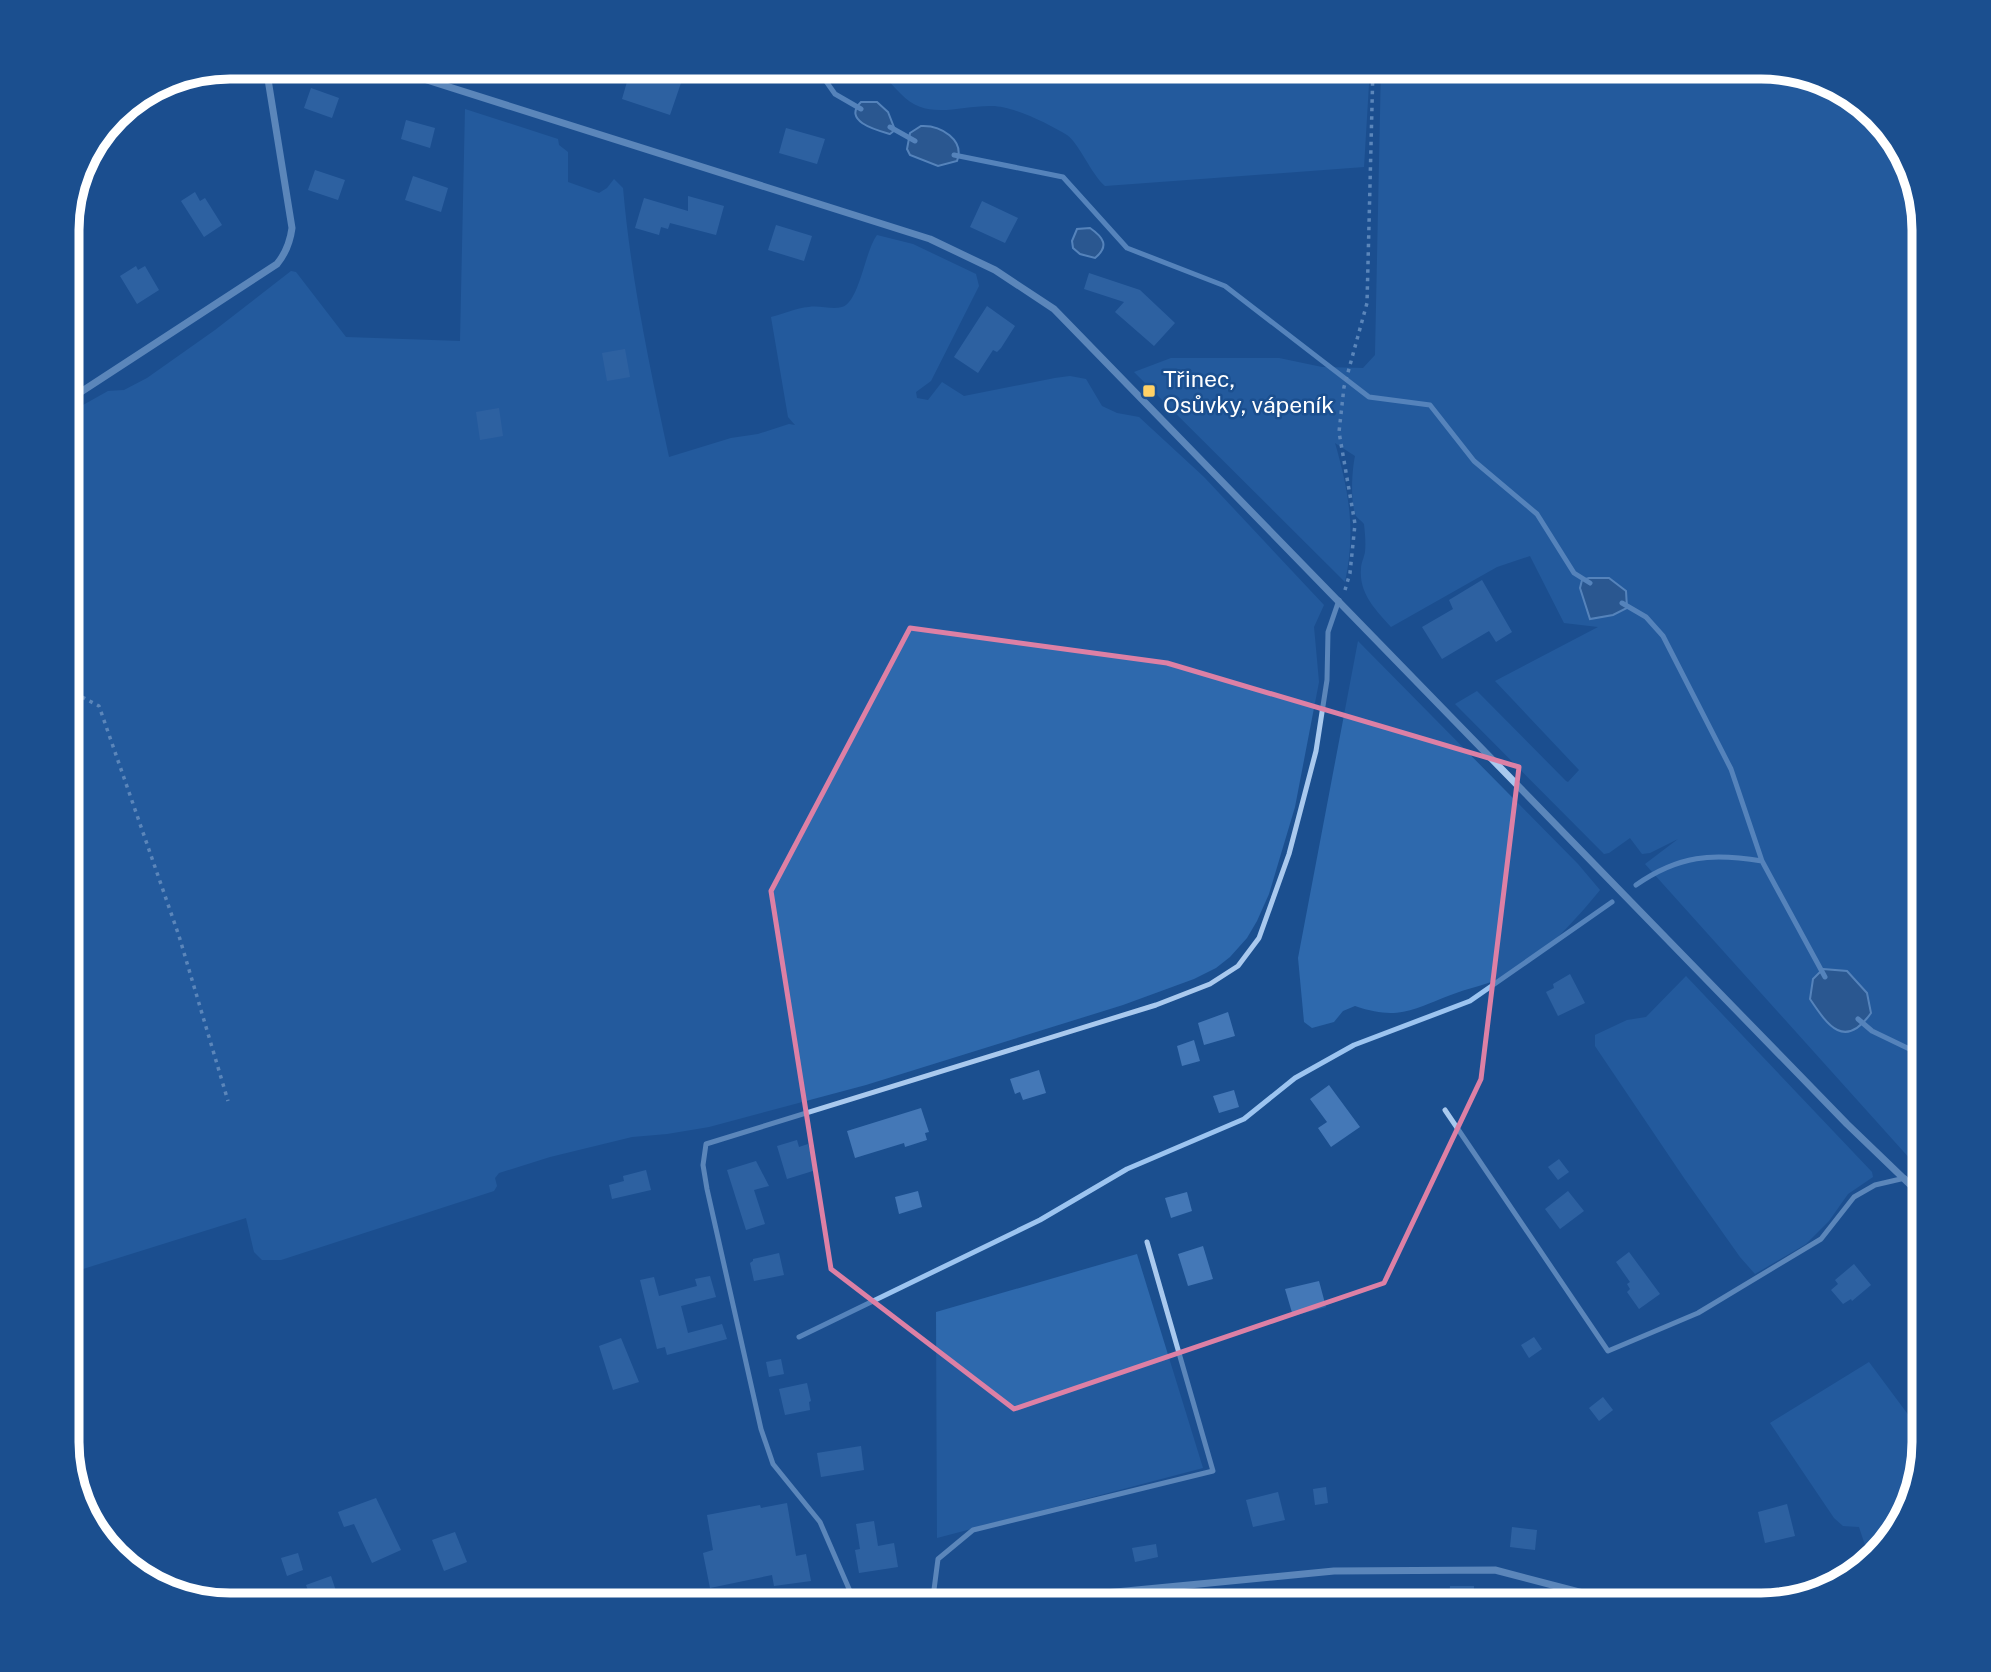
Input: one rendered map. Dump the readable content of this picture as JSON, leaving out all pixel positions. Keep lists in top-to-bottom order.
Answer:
{
  "places": {
    "transit": ["Třinec, Osůvky, vápeník"]
  }
}
